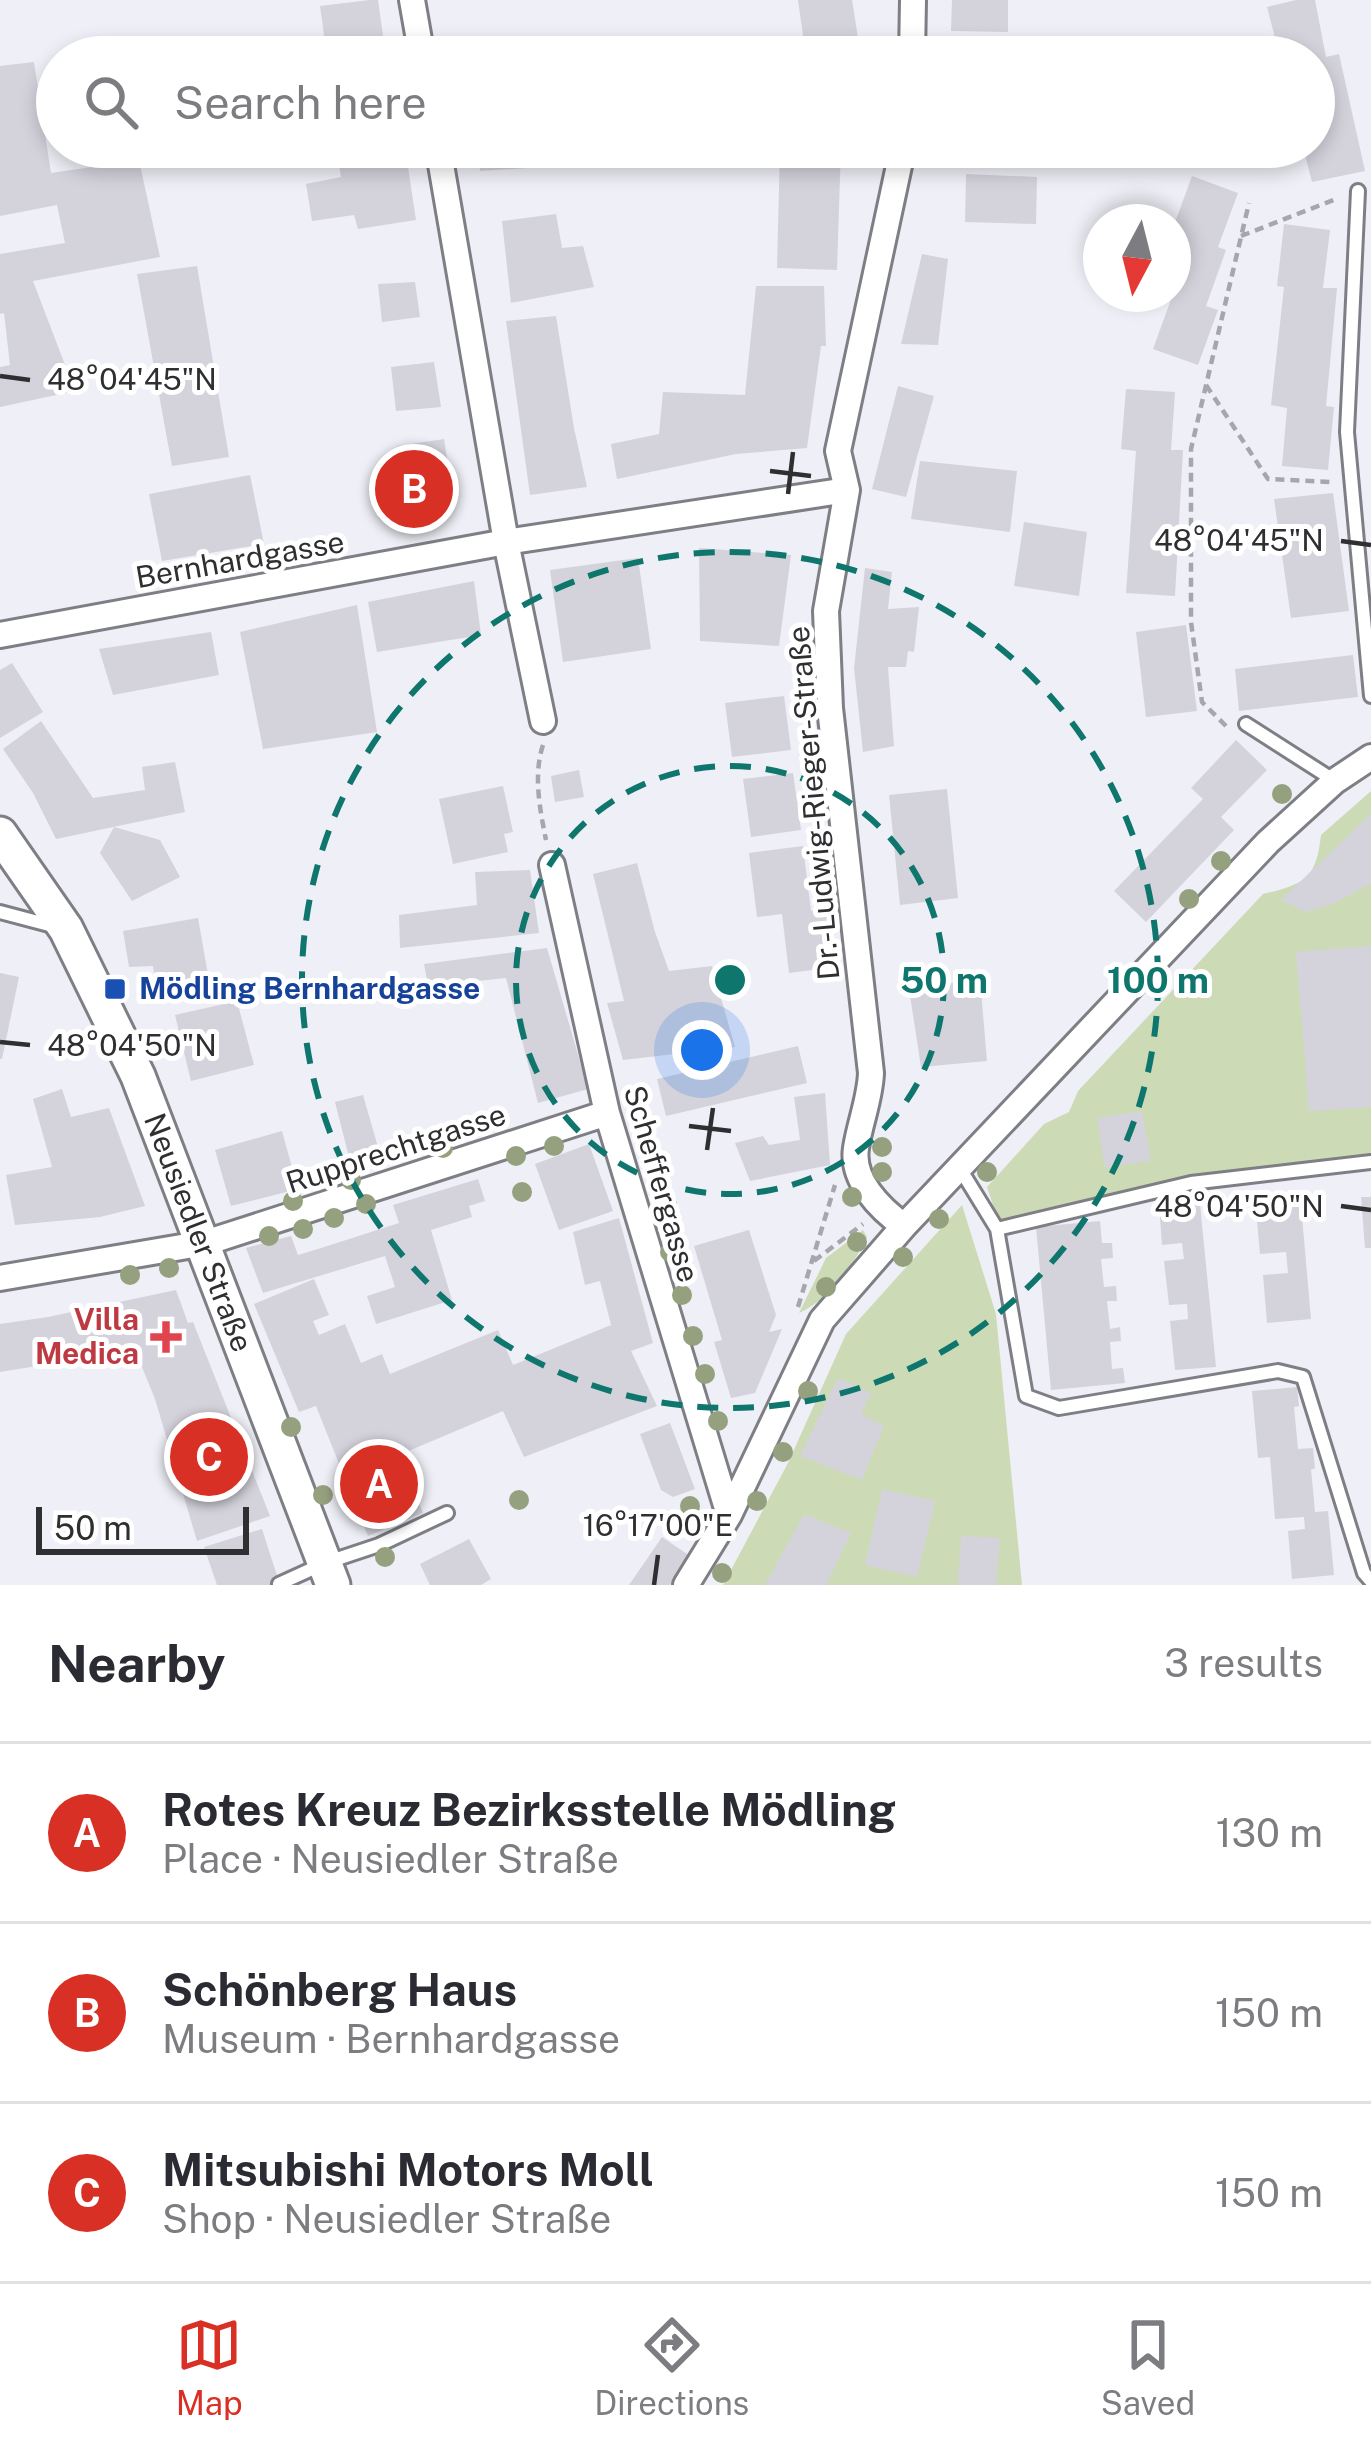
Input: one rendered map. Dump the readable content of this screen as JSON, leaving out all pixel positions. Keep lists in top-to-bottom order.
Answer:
{
  "streets": {
    "main road": ["Neusiedler Straße"],
    "street": [
      "Bernhardgasse",
      "Dr.-Ludwig-Rieger-Straße",
      "Rupprechtgasse",
      "Scheffergasse"
    ]
  },
  "crossings": [
    ["Bernhardgasse", "Dr.-Ludwig-Rieger-Straße"],
    ["Rupprechtgasse", "Scheffergasse"],
    ["Rupprechtgasse", "Neusiedler Straße"]
  ],
  "places": {
    "transit": ["Mödling Bernhardgasse"],
    "health": ["Villa Medica"]
  },
  "scale_bar": "50 m",
  "north": "bottom",
  "page": {
    "search": "Search here",
    "pins": ["B", "C", "A"],
    "scale": "50 m",
    "heading": ["Nearby", "3 results"],
    "list": [
      {
        "mark": "A",
        "name": "Rotes Kreuz Bezirksstelle Mödling",
        "note": "Place · Neusiedler Straße",
        "value": "130 m"
      },
      {
        "mark": "B",
        "name": "Schönberg Haus",
        "note": "Museum · Bernhardgasse",
        "value": "150 m"
      },
      {
        "mark": "C",
        "name": "Mitsubishi Motors Moll",
        "note": "Shop · Neusiedler Straße",
        "value": "150 m"
      }
    ],
    "nav": ["Map", "Directions", "Saved"]
  },
  "coordinates": ["48°04'45\"N", "48°04'50\"N", "16°17'00\"E"],
  "rings": ["50 m", "100 m"]
}
